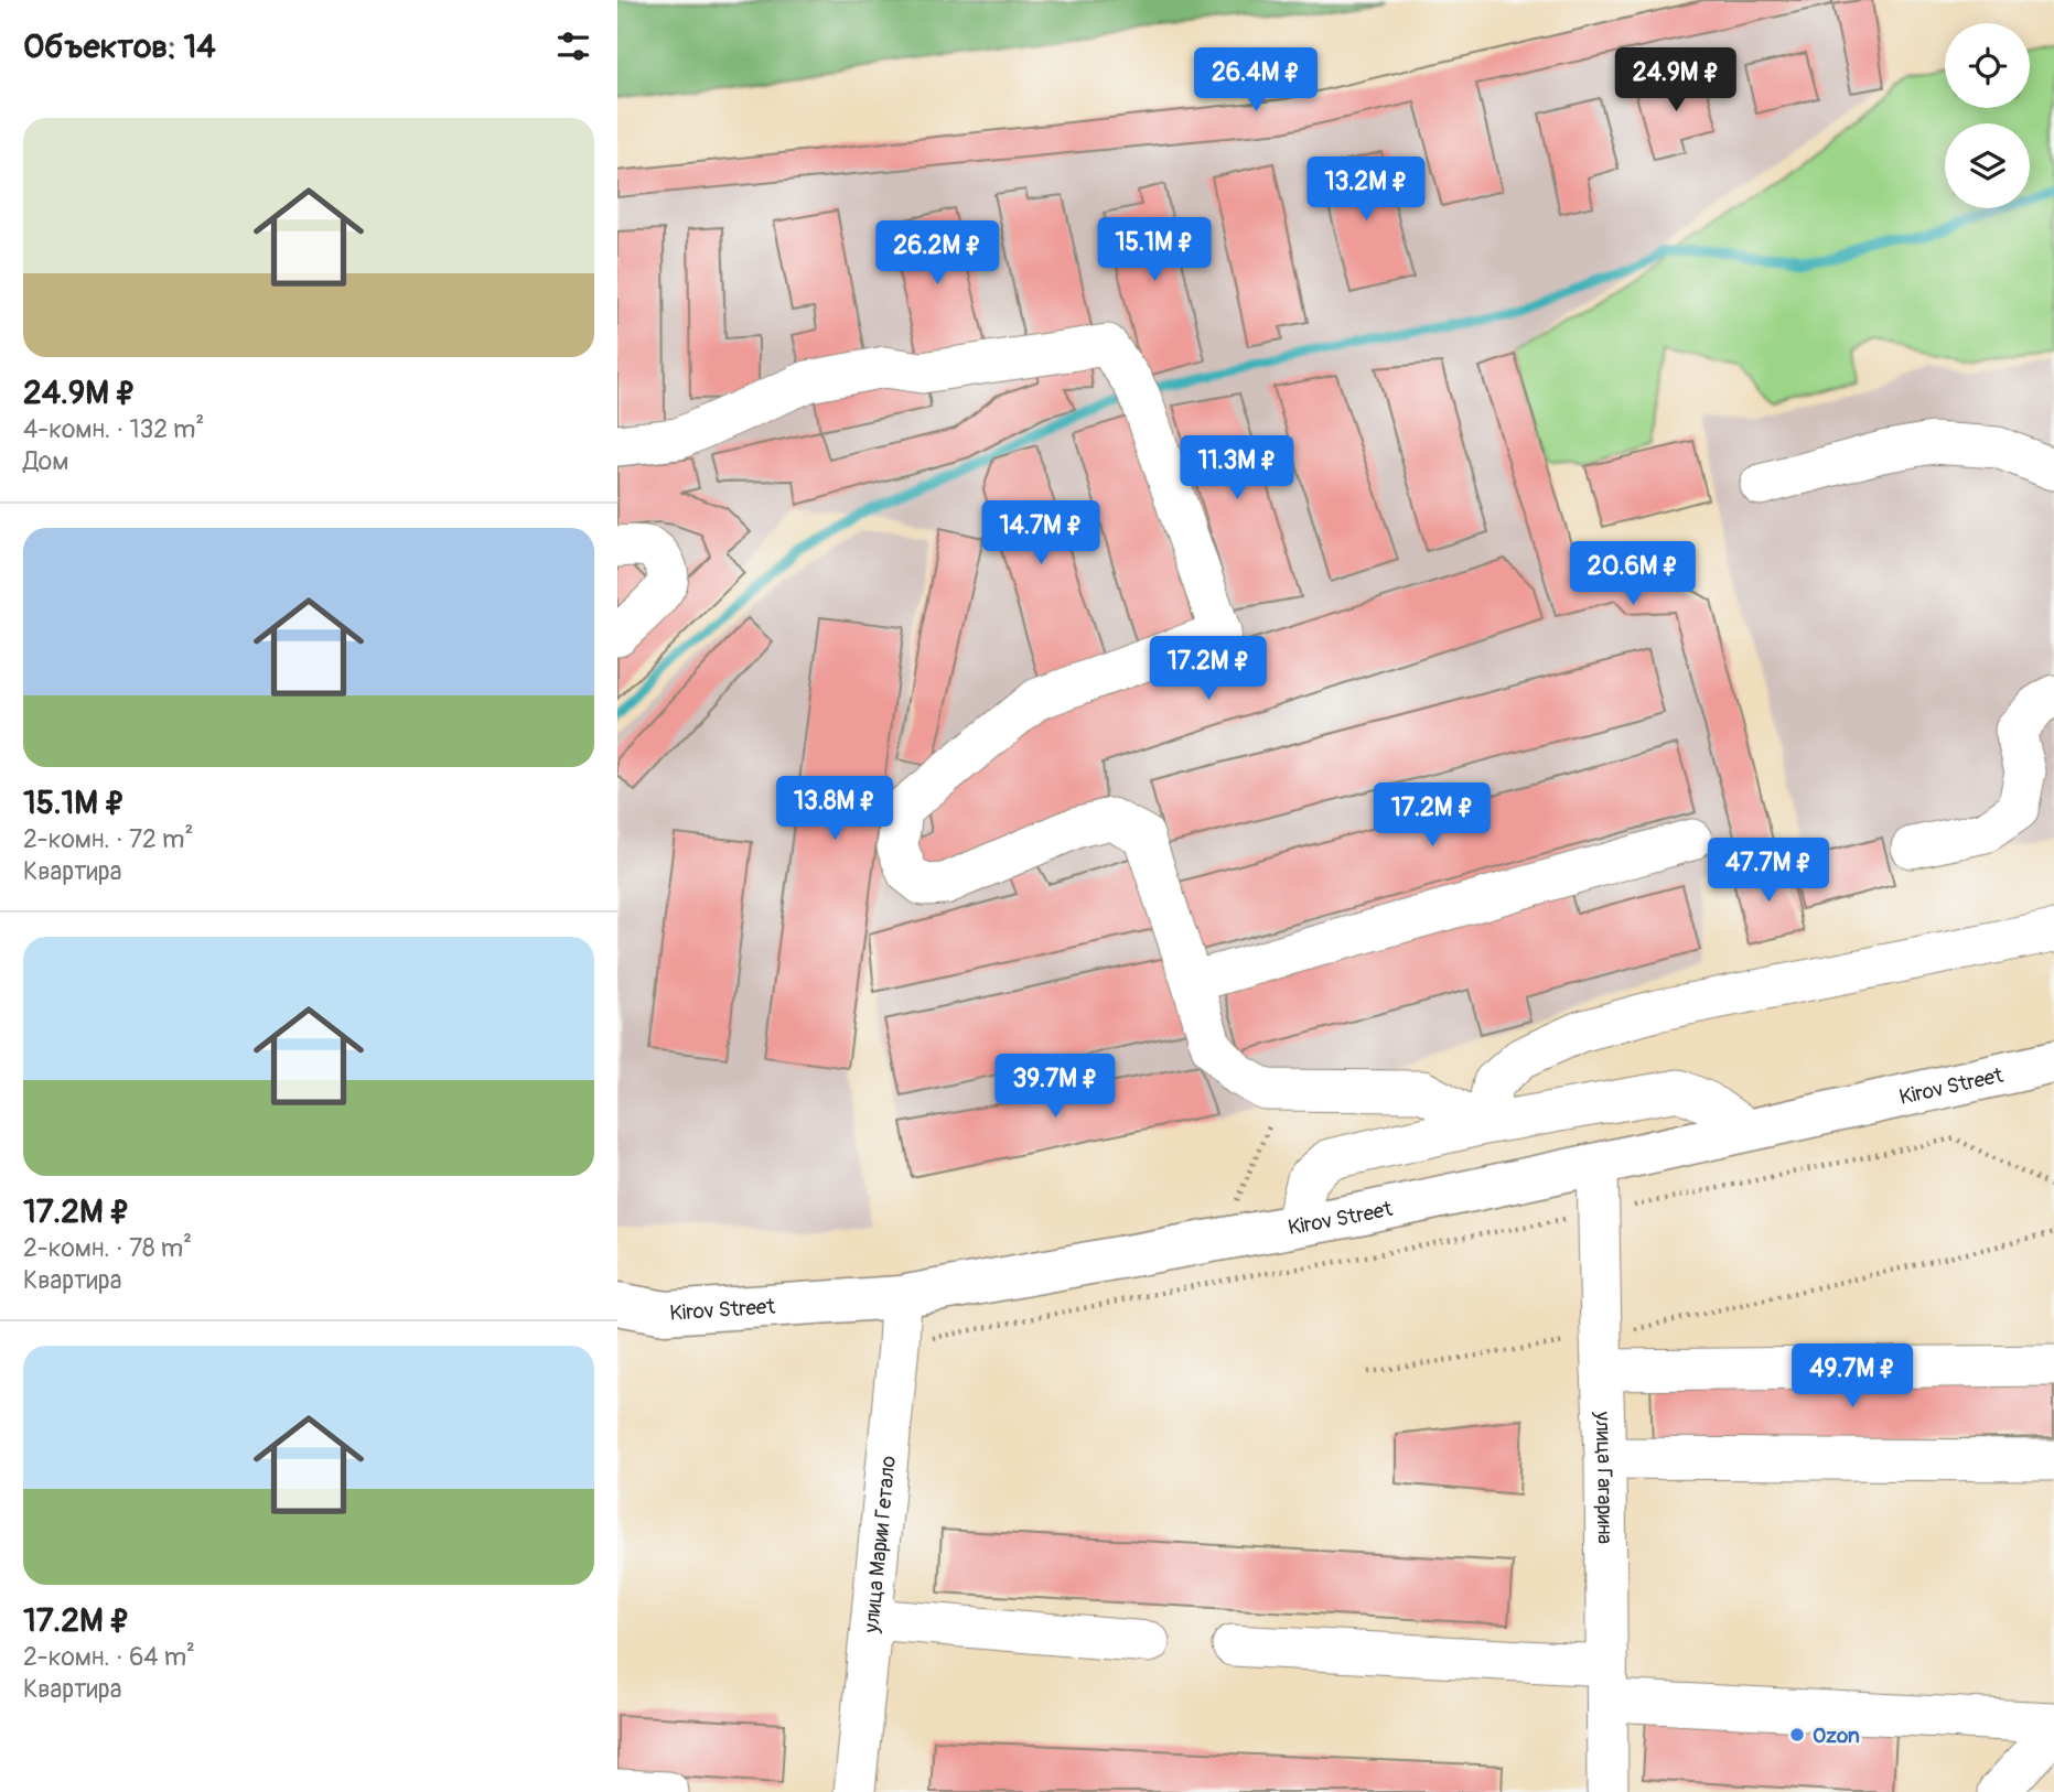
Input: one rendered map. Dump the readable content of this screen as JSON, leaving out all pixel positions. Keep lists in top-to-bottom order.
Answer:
{
  "streets": {
    "main road": ["Kirov Street"],
    "street": ["улица Гагарина", "улица Марии Гетало"]
  },
  "crossings": [
    ["Kirov Street", "улица Гагарина"],
    ["Kirov Street", "улица Марии Гетало"]
  ],
  "places": ["Ozon"],
  "page": {
    "heading": "Объектов: 14",
    "price": [
      "26.4M ₽",
      "24.9M ₽",
      "13.2M ₽",
      "15.1M ₽",
      "26.2M ₽",
      "11.3M ₽",
      "14.7M ₽",
      "20.6M ₽",
      "17.2M ₽",
      "13.8M ₽",
      "17.2M ₽",
      "47.7M ₽",
      "39.7M ₽",
      "49.7M ₽"
    ],
    "list": [
      {
        "name": "24.9M ₽",
        "note": "4-комн. · 132 m² · Дом"
      },
      {
        "name": "15.1M ₽",
        "note": "2-комн. · 72 m² · Квартира"
      },
      {
        "name": "17.2M ₽",
        "note": "2-комн. · 78 m² · Квартира"
      },
      {
        "name": "17.2M ₽",
        "note": "2-комн. · 64 m² · Квартира"
      }
    ]
  }
}
